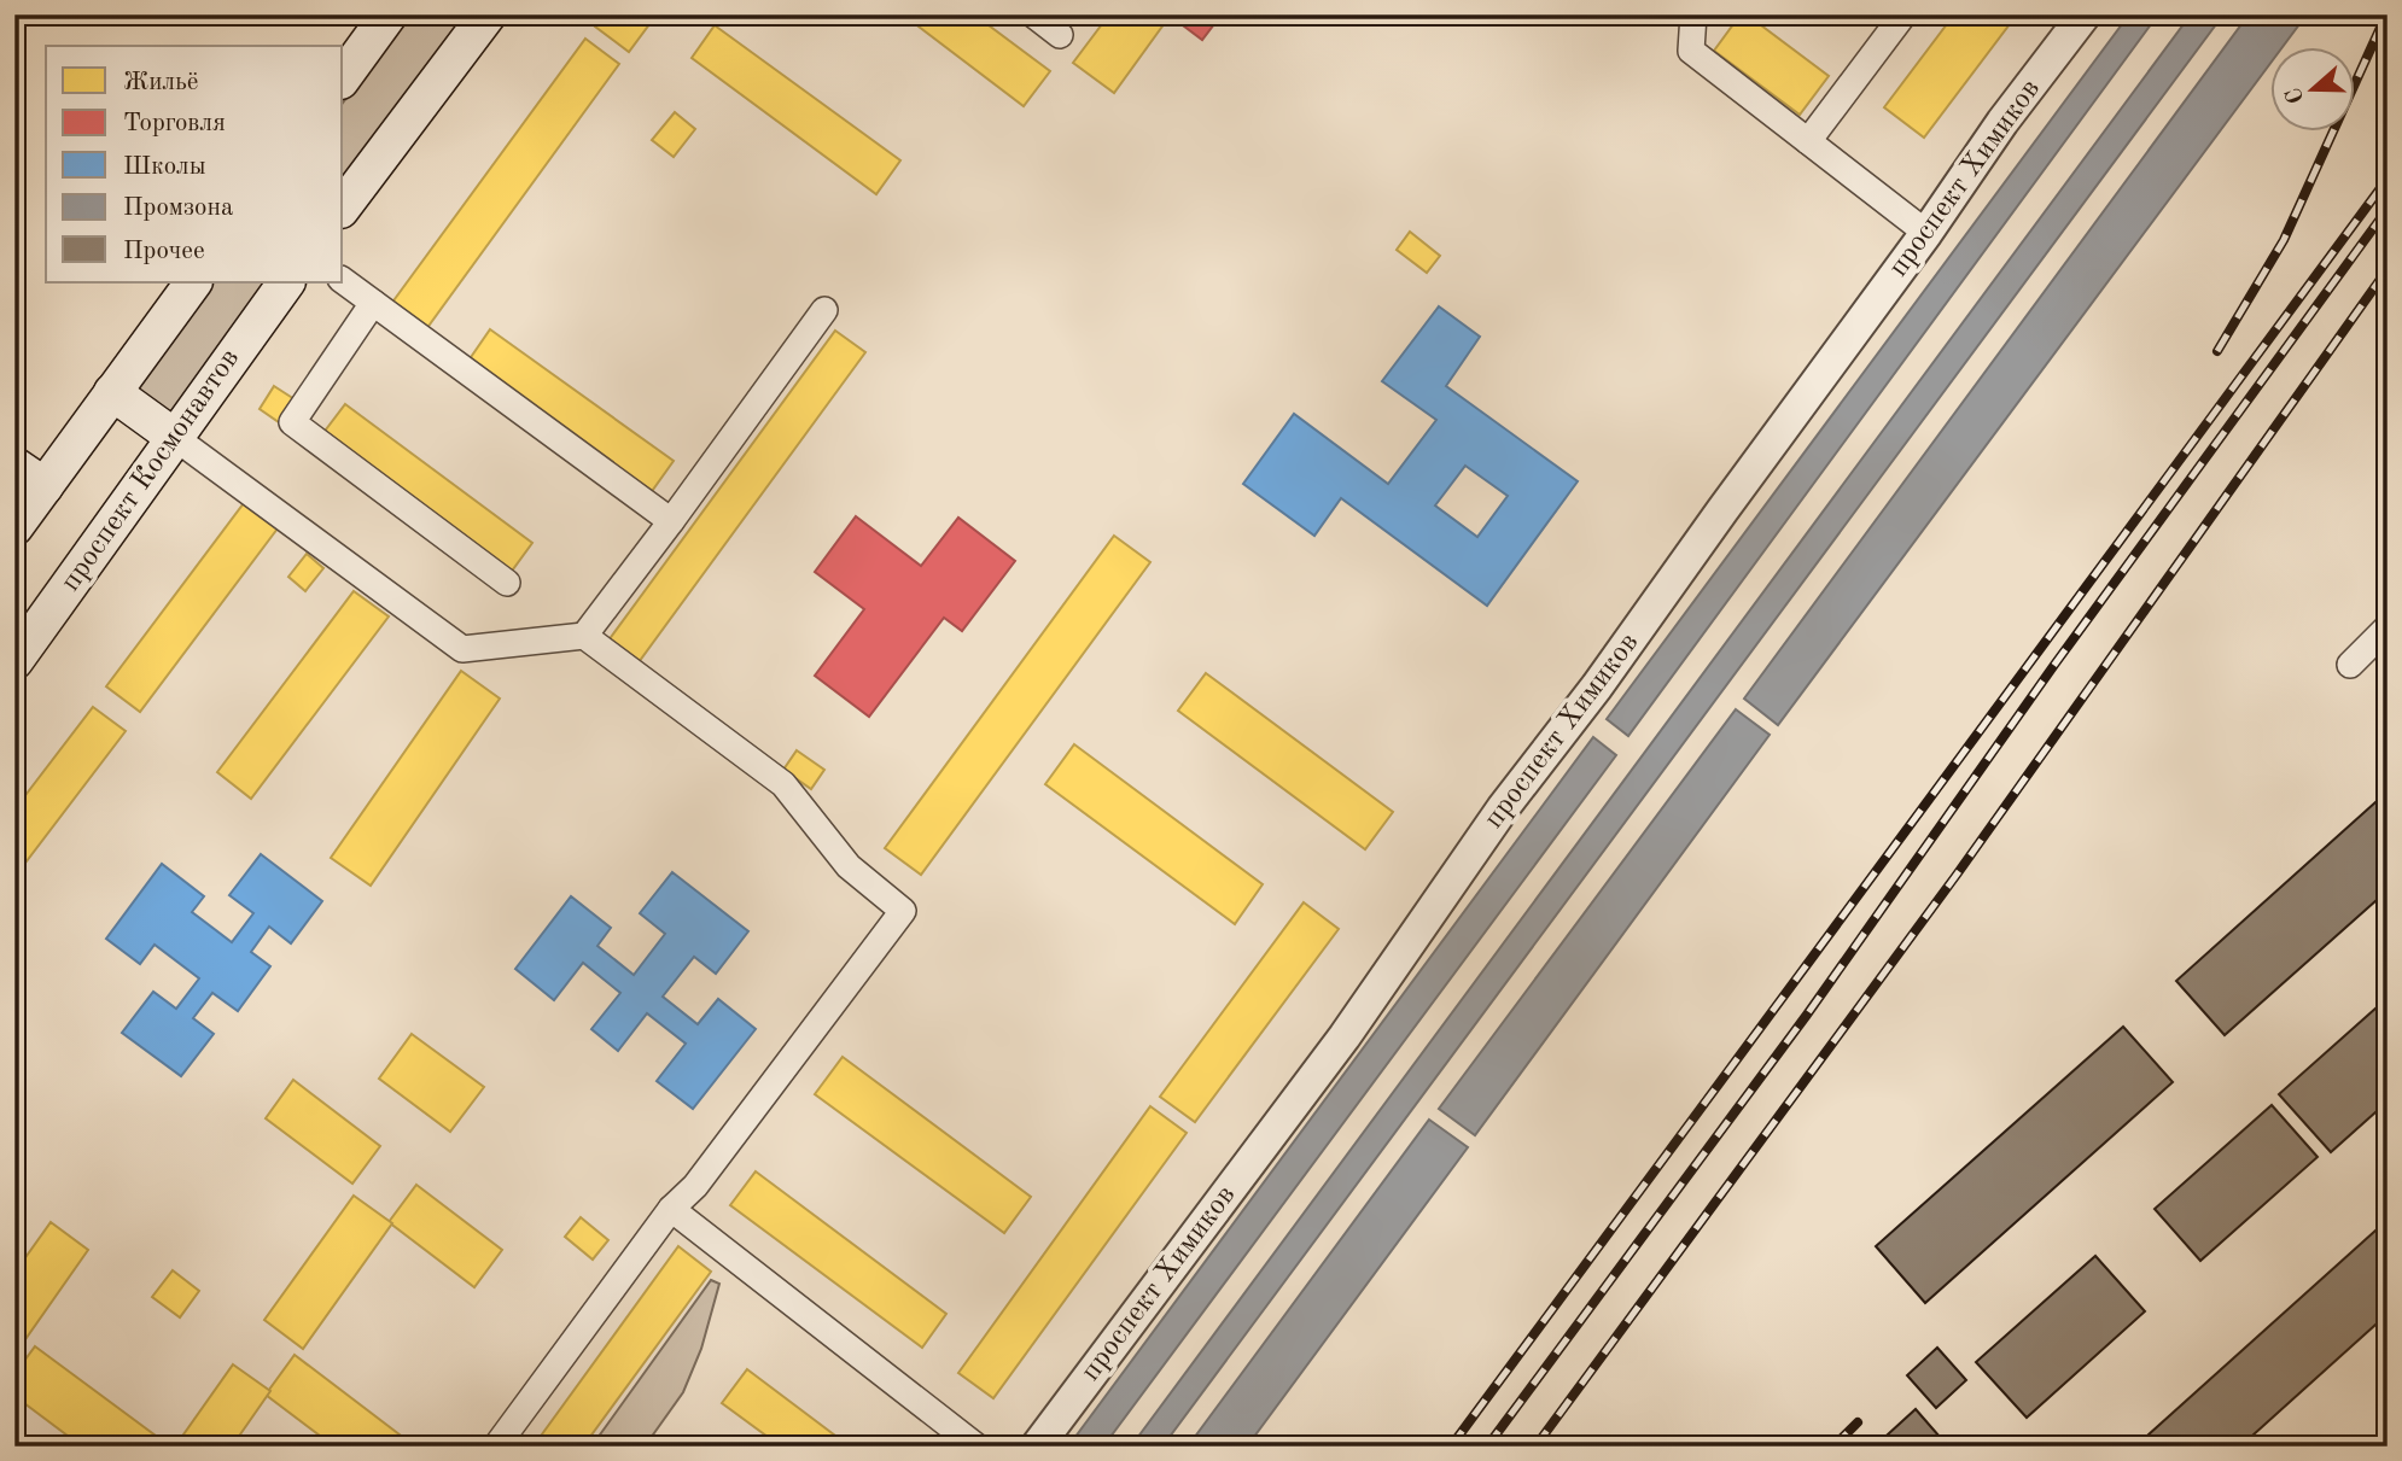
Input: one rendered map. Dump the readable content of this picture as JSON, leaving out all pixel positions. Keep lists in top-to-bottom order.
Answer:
{
  "streets": {
    "main road": ["проспект Космонавтов"],
    "street": ["проспект Химиков"]
  },
  "legend": [
    "Жильё",
    "Торговля",
    "Школы",
    "Промзона",
    "Прочее"
  ],
  "north": "left"
}
